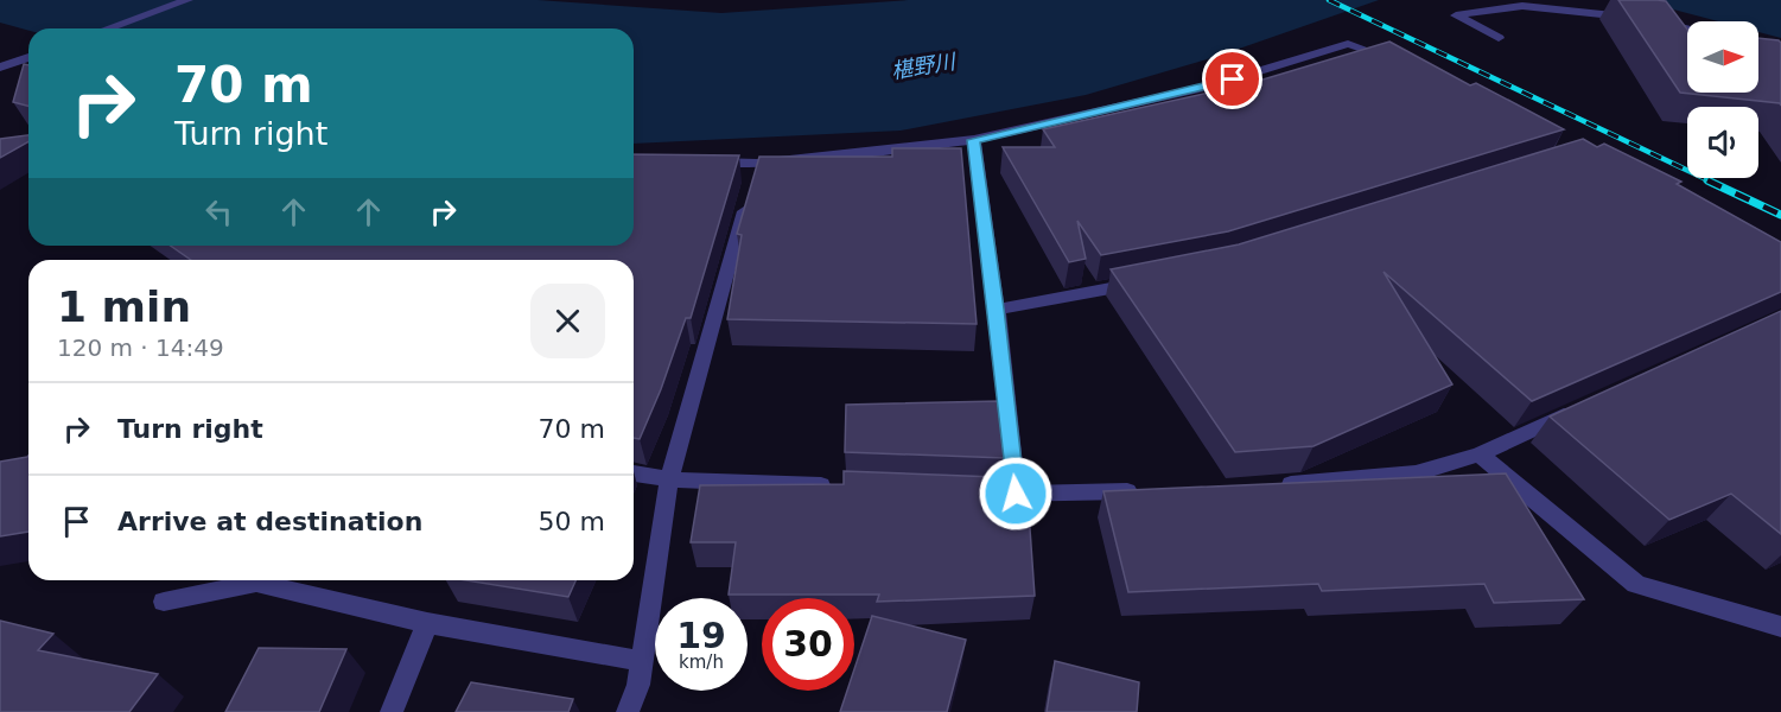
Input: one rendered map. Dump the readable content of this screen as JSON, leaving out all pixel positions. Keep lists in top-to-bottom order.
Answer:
{
  "water": ["椹野川"],
  "north": "right",
  "page": {
    "turn": ["70 m", "Turn right"],
    "heading": ["1 min", "120 m · 14:49"],
    "list": [
      {
        "name": "Turn right",
        "value": "70 m"
      },
      {
        "name": "Arrive at destination",
        "value": "50 m"
      }
    ],
    "speed": "19 km/h",
    "limit": "30"
  }
}
